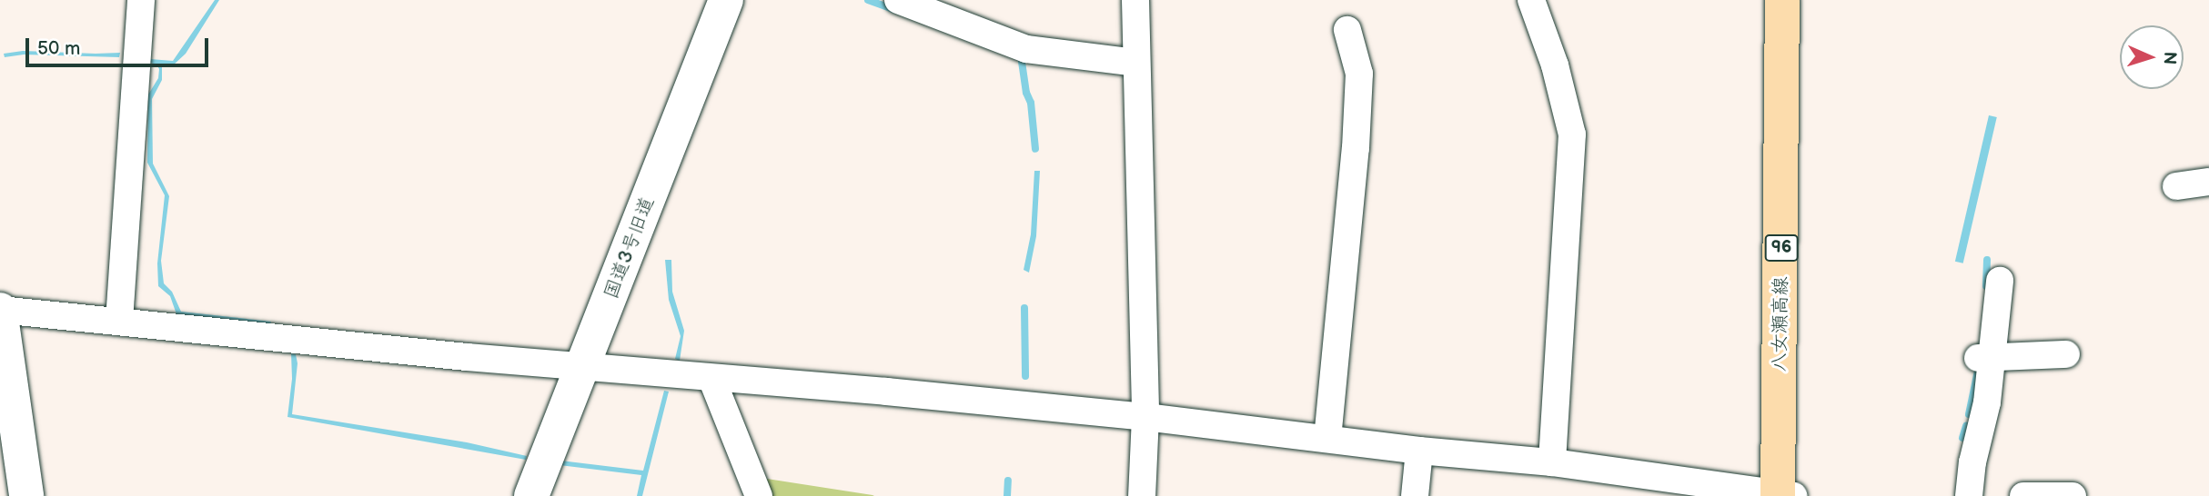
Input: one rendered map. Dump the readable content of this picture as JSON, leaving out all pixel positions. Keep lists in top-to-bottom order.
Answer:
{
  "streets": {
    "main road": ["96", "八女瀬高線"],
    "street": ["国道3号旧道"]
  },
  "scale_bar": "50 m",
  "north": "right"
}
